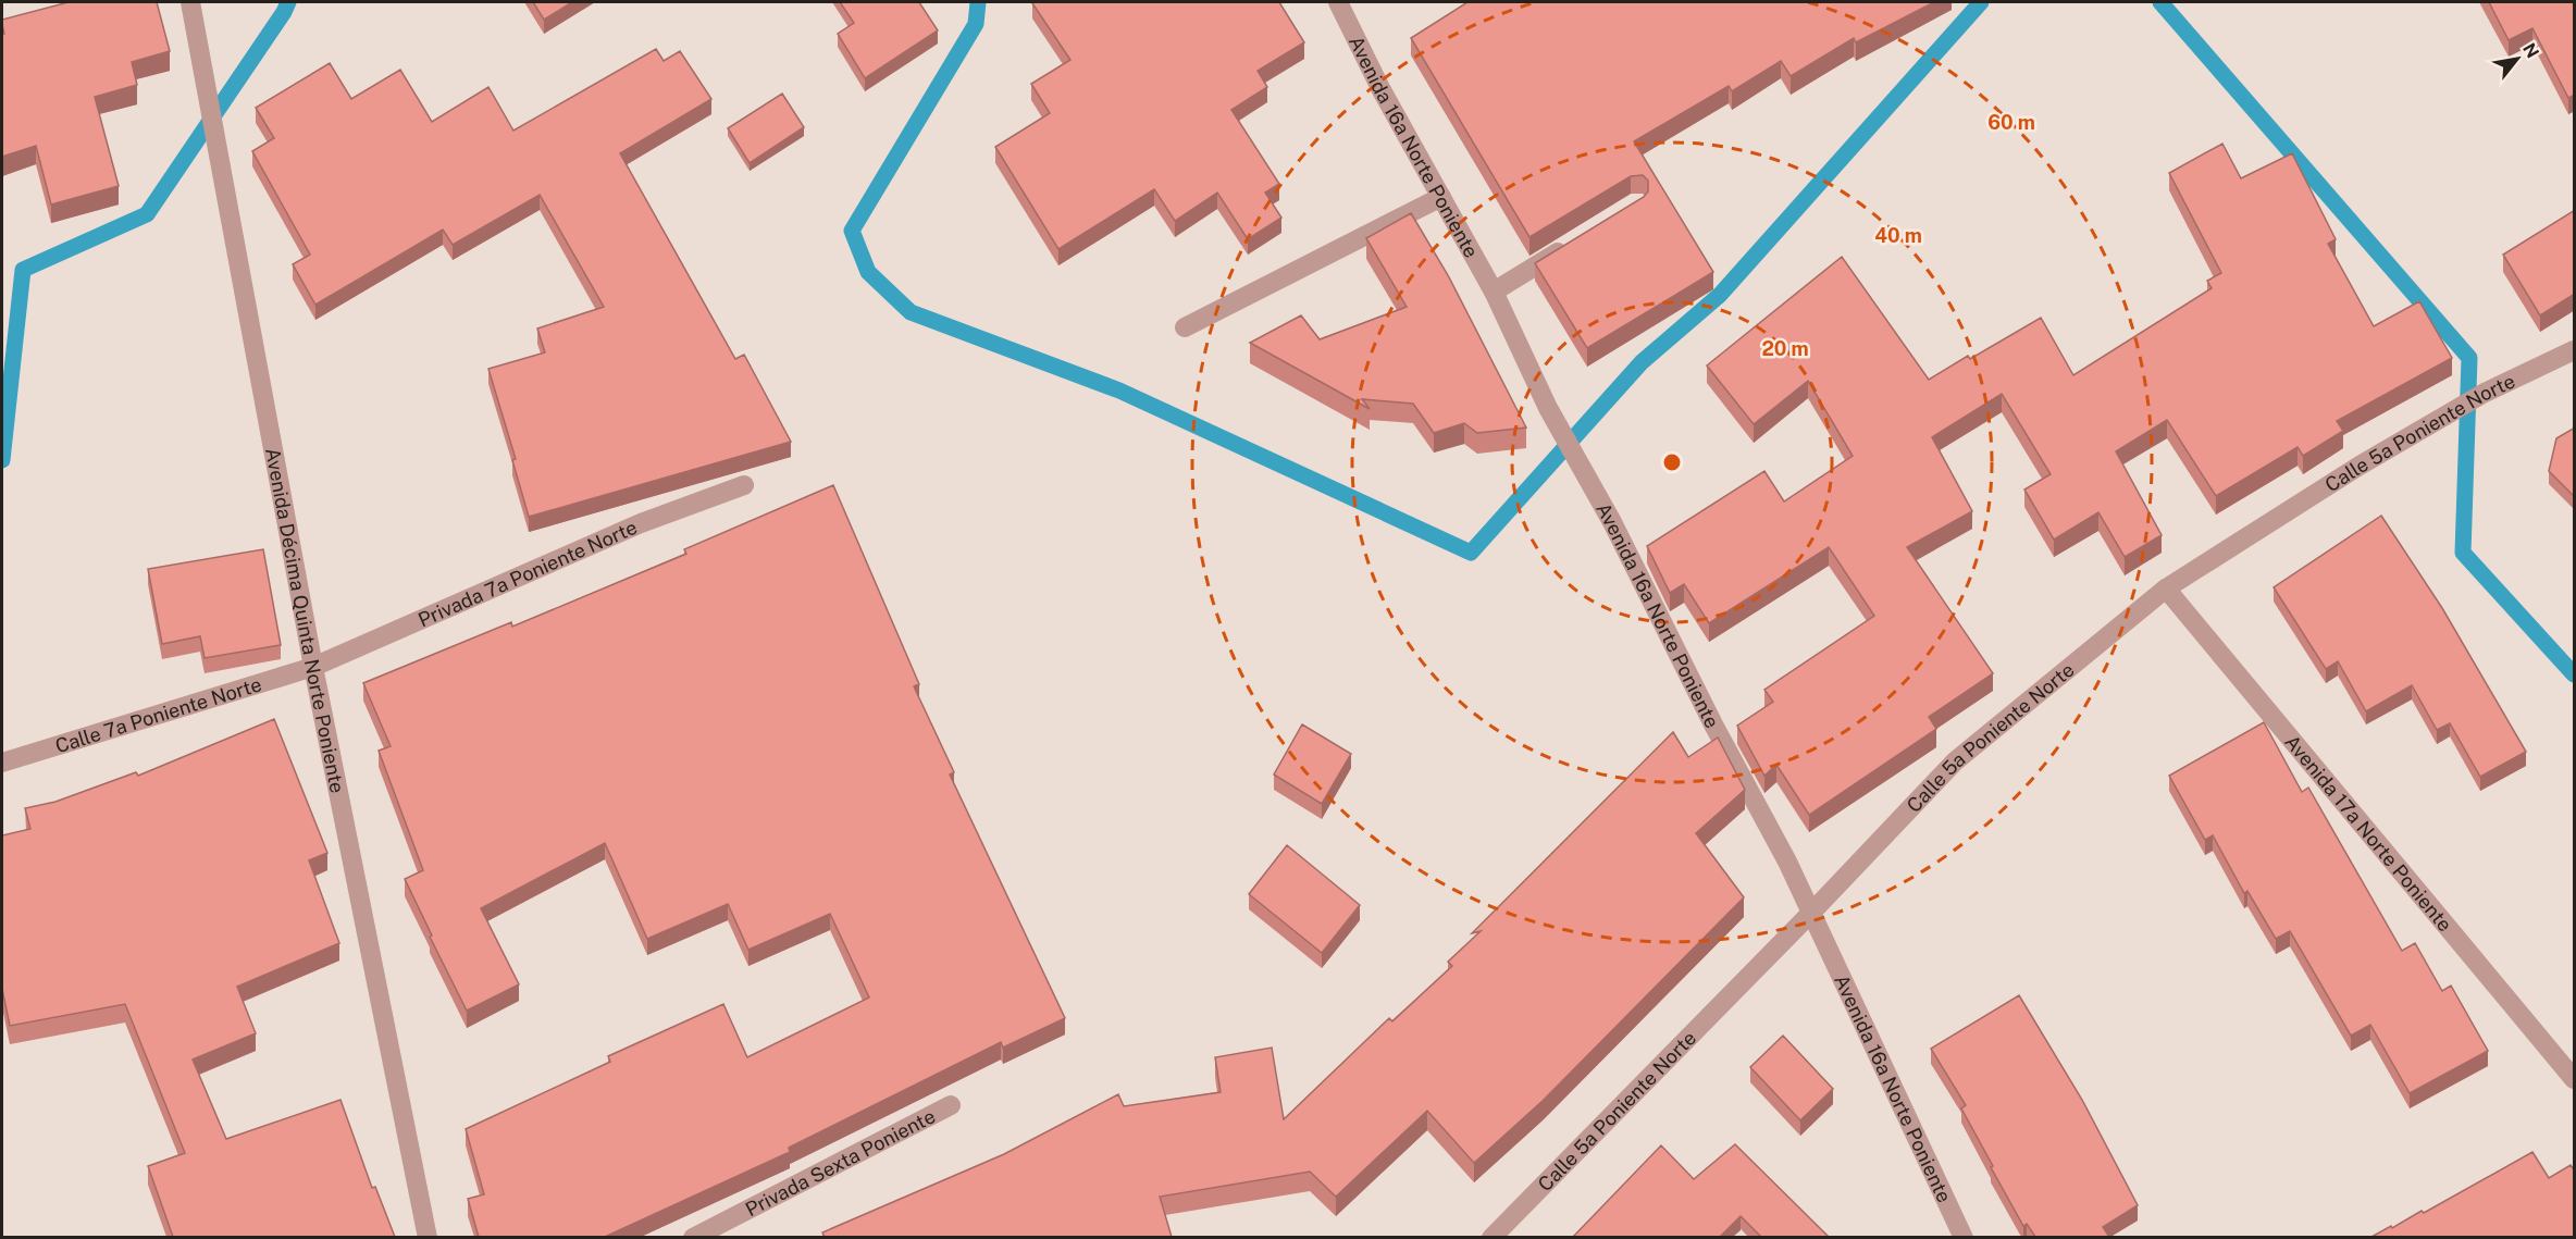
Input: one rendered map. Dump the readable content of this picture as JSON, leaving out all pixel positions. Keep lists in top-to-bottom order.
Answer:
{
  "streets": {
    "street": [
      "Avenida 16a Norte Poniente",
      "Calle 5a Poniente Norte",
      "Privada 7a Poniente Norte",
      "Avenida Décima Quinta Norte Poniente",
      "Calle 7a Poniente Norte",
      "Avenida 17a Norte Poniente",
      "Privada Sexta Poniente"
    ]
  },
  "crossings": [
    ["Avenida 16a Norte Poniente", "Calle 5a Poniente Norte"],
    ["Calle 5a Poniente Norte", "Avenida 17a Norte Poniente"],
    ["Privada 7a Poniente Norte", "Avenida Décima Quinta Norte Poniente"],
    ["Privada 7a Poniente Norte", "Calle 7a Poniente Norte"],
    ["Avenida Décima Quinta Norte Poniente", "Calle 7a Poniente Norte"]
  ],
  "north": "top right",
  "rings": ["60 m", "40 m", "20 m"]
}
